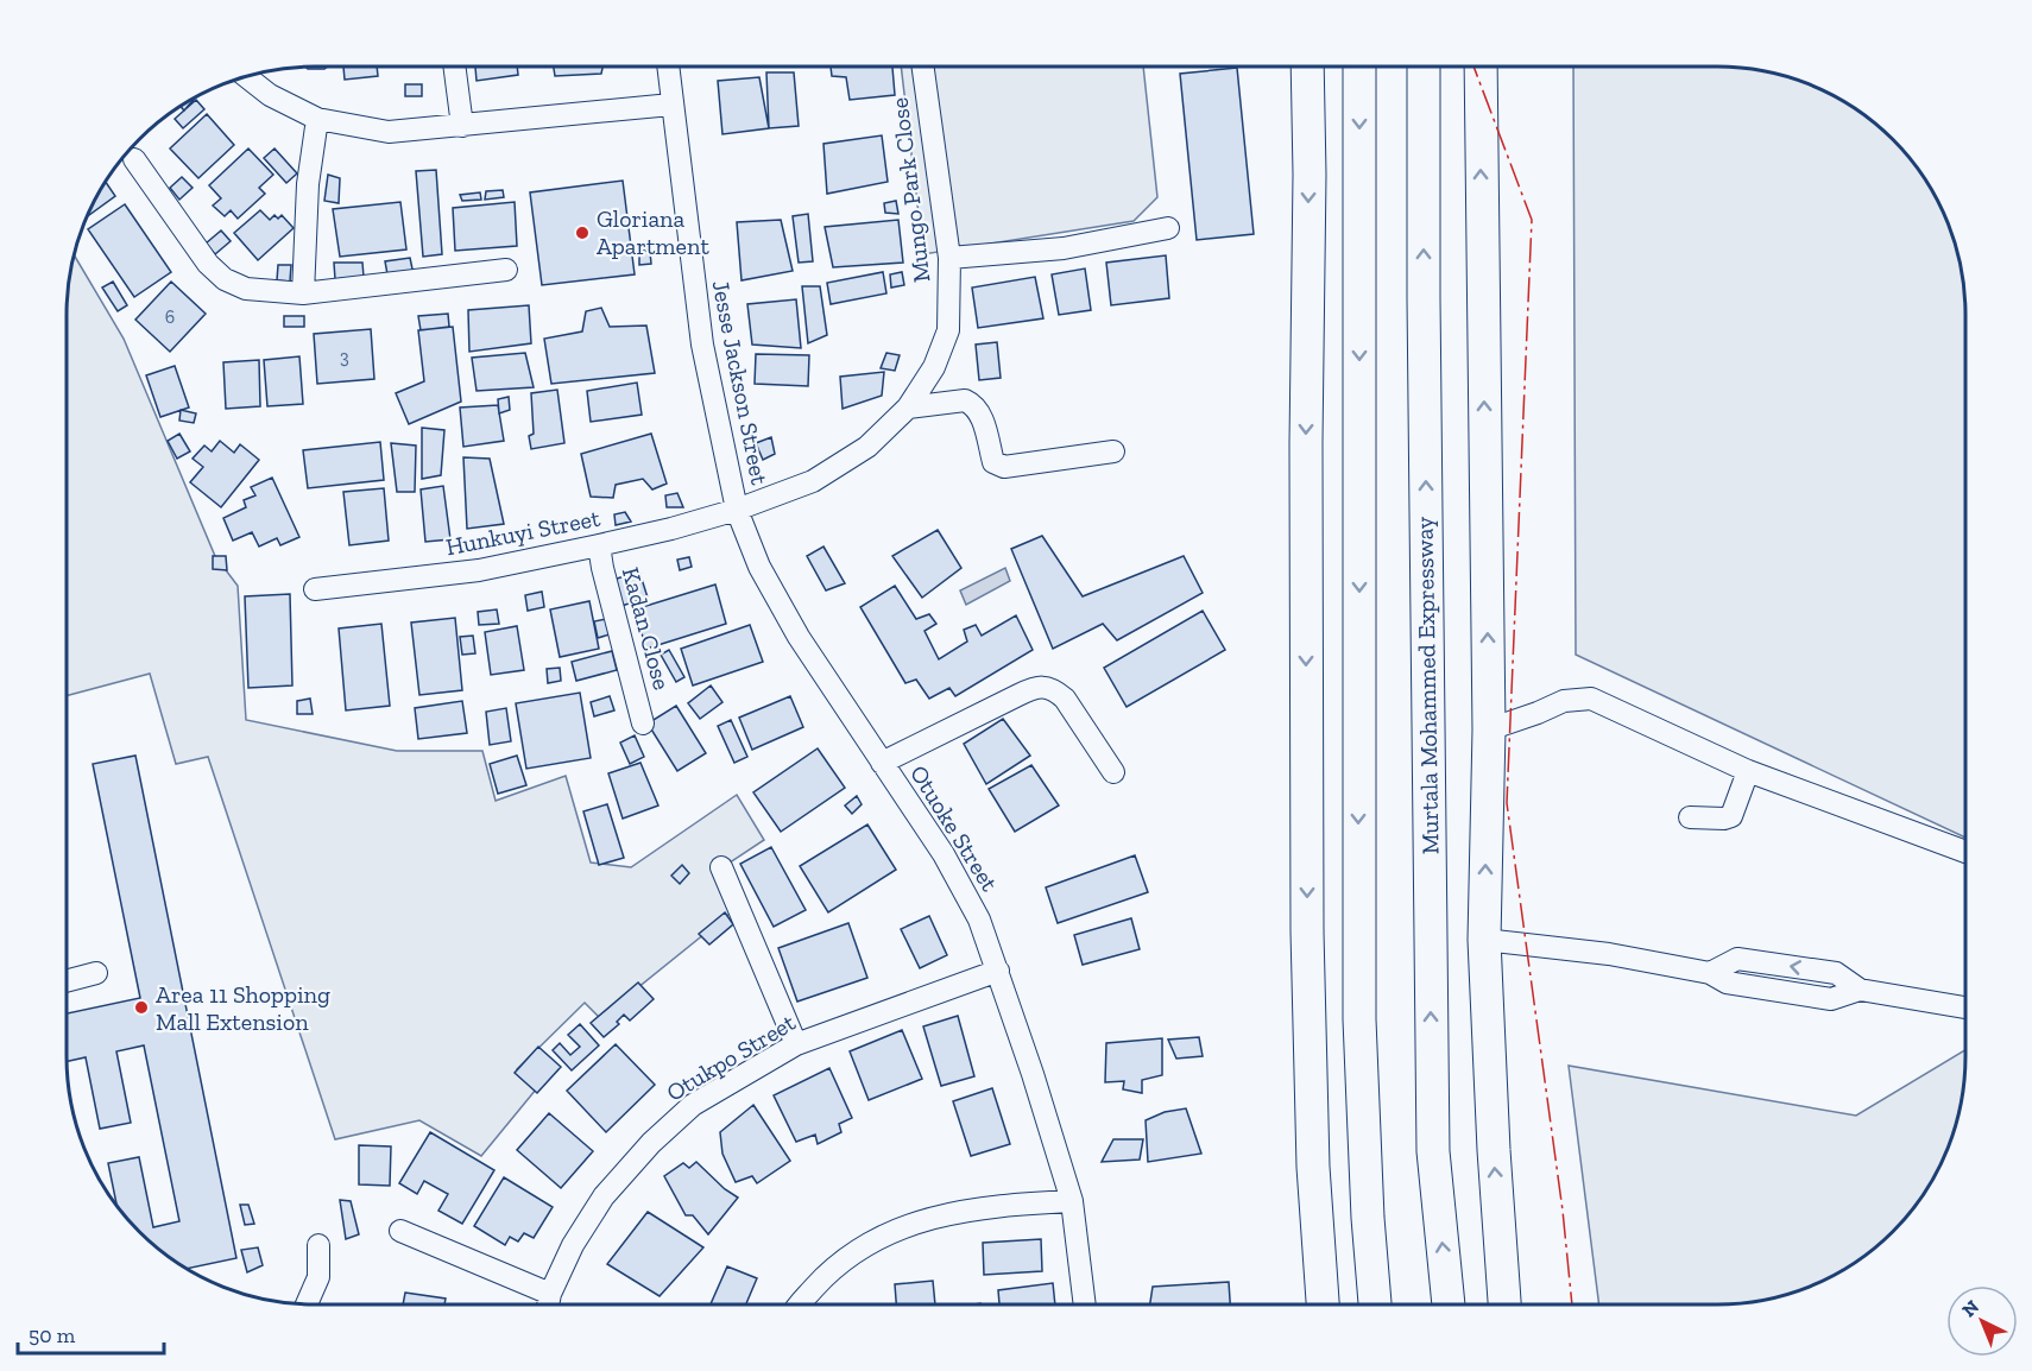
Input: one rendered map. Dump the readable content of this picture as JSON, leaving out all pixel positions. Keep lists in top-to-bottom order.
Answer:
{
  "streets": {
    "highway": ["Murtala Mohammed Expressway"],
    "street": [
      "Mungo Park Close",
      "Jesse Jackson Street",
      "Hunkuyi Street",
      "Kadan Close",
      "Otuoke Street",
      "Otukpo Street"
    ]
  },
  "crossings": [
    ["Mungo Park Close", "Jesse Jackson Street"],
    ["Mungo Park Close", "Hunkuyi Street"],
    ["Mungo Park Close", "Otuoke Street"],
    ["Jesse Jackson Street", "Hunkuyi Street"],
    ["Jesse Jackson Street", "Otuoke Street"],
    ["Hunkuyi Street", "Kadan Close"],
    ["Hunkuyi Street", "Otuoke Street"],
    ["Otuoke Street", "Otukpo Street"]
  ],
  "places": ["Gloriana Apartment", "Area 11 Shopping Mall Extension"],
  "house_numbers": ["6", "3"],
  "scale_bar": "50 m",
  "north": "top left"
}
